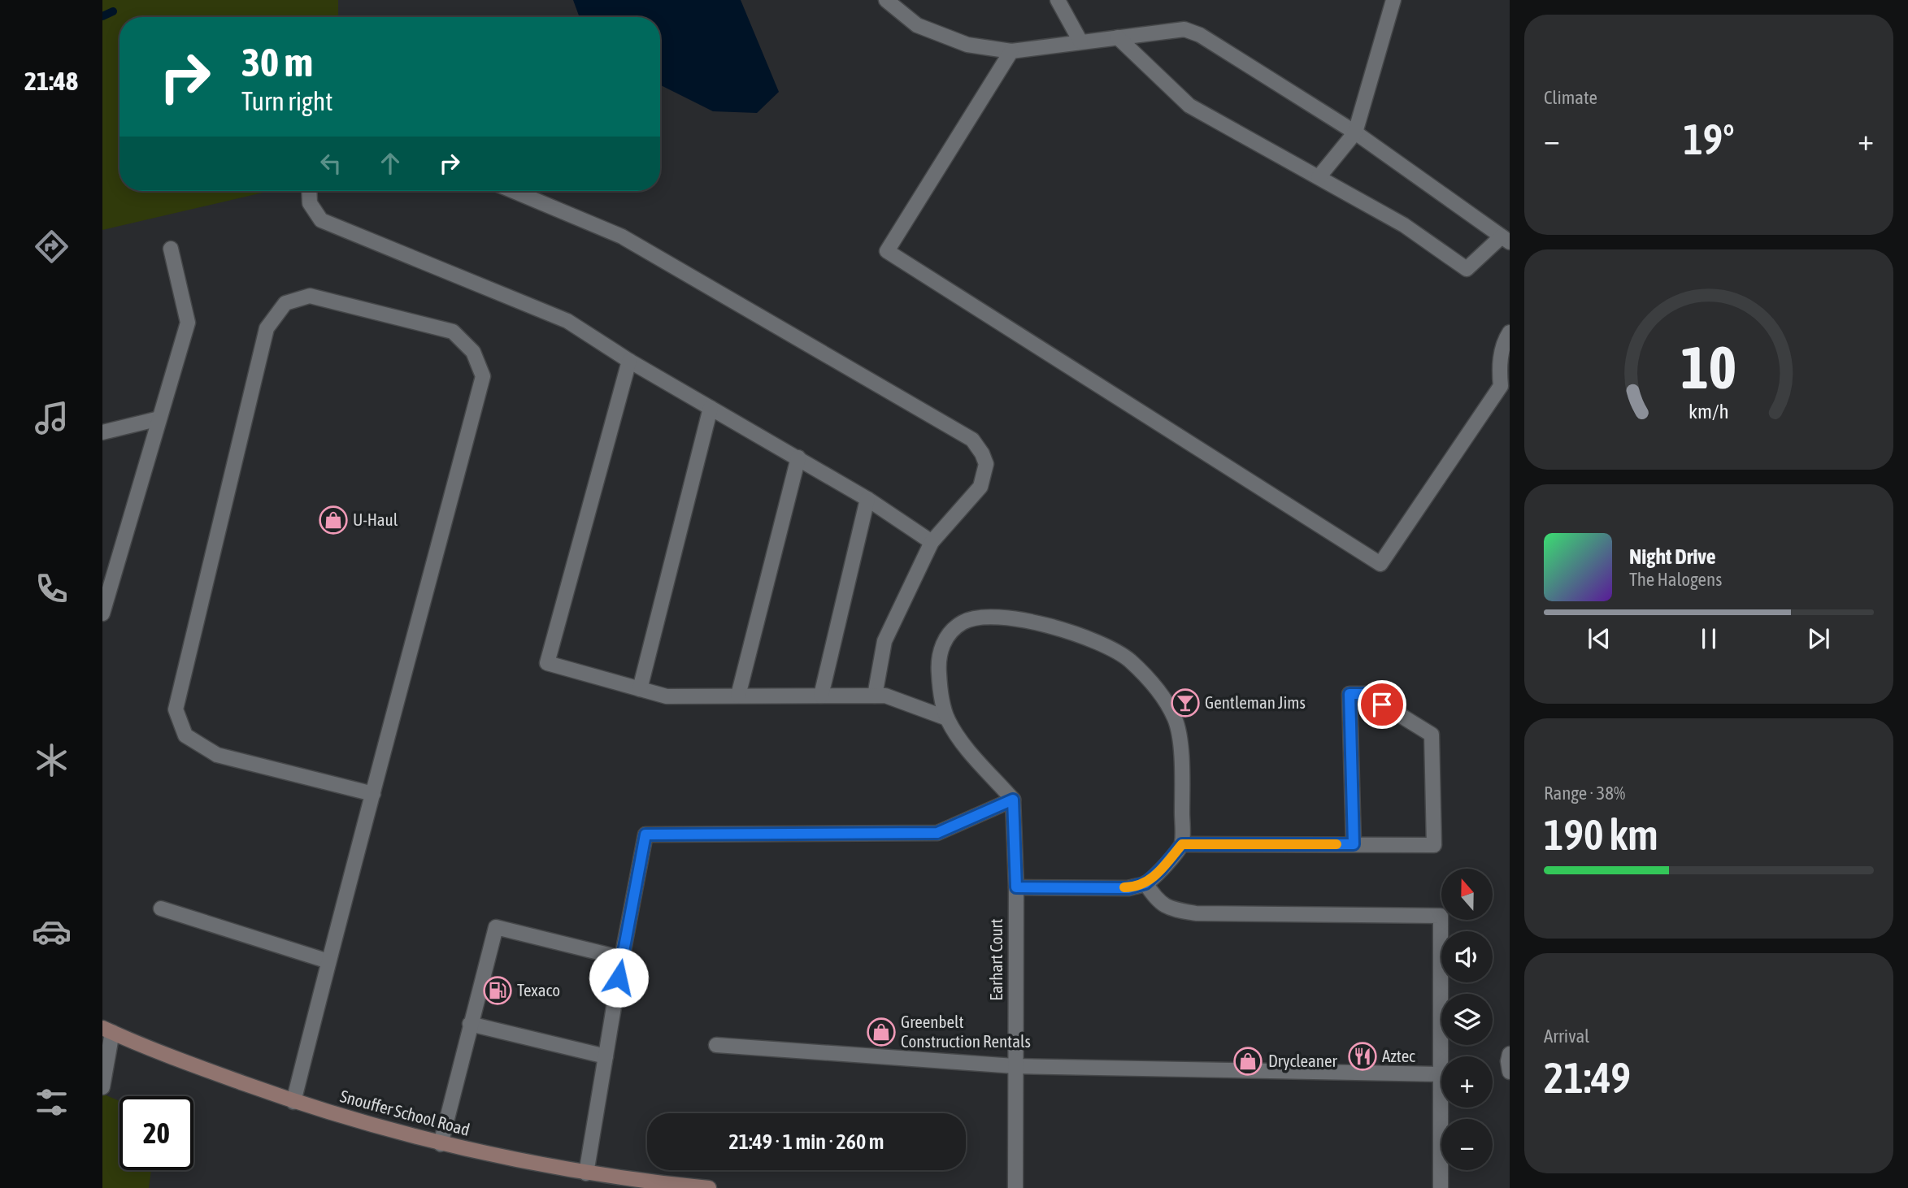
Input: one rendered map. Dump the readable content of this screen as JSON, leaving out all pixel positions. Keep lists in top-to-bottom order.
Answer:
{
  "streets": {
    "main road": ["Snouffer School Road"],
    "street": ["Earhart Court"]
  },
  "places": {
    "shop": ["U-Haul", "Greenbelt Construction Rentals", "Drycleaner"],
    "bar": ["Gentleman Jims"],
    "fuel station": ["Texaco"],
    "restaurant": ["Aztec"]
  },
  "north": "top",
  "page": {
    "tabs": "21:48",
    "tile": [
      "Climate",
      ["Range · 38%", "190 km"],
      ["Arrival", "21:49"]
    ],
    "turn": ["30 m", "Turn right"],
    "heat": ["−", "19°", "+"],
    "song": ["Night Drive", "The Halogens"],
    "map_buttons": ["+", "−"],
    "limit": "20",
    "trip": "21:49 · 1 min · 260 m",
    "gauge": ["10", "km/h"]
  }
}
